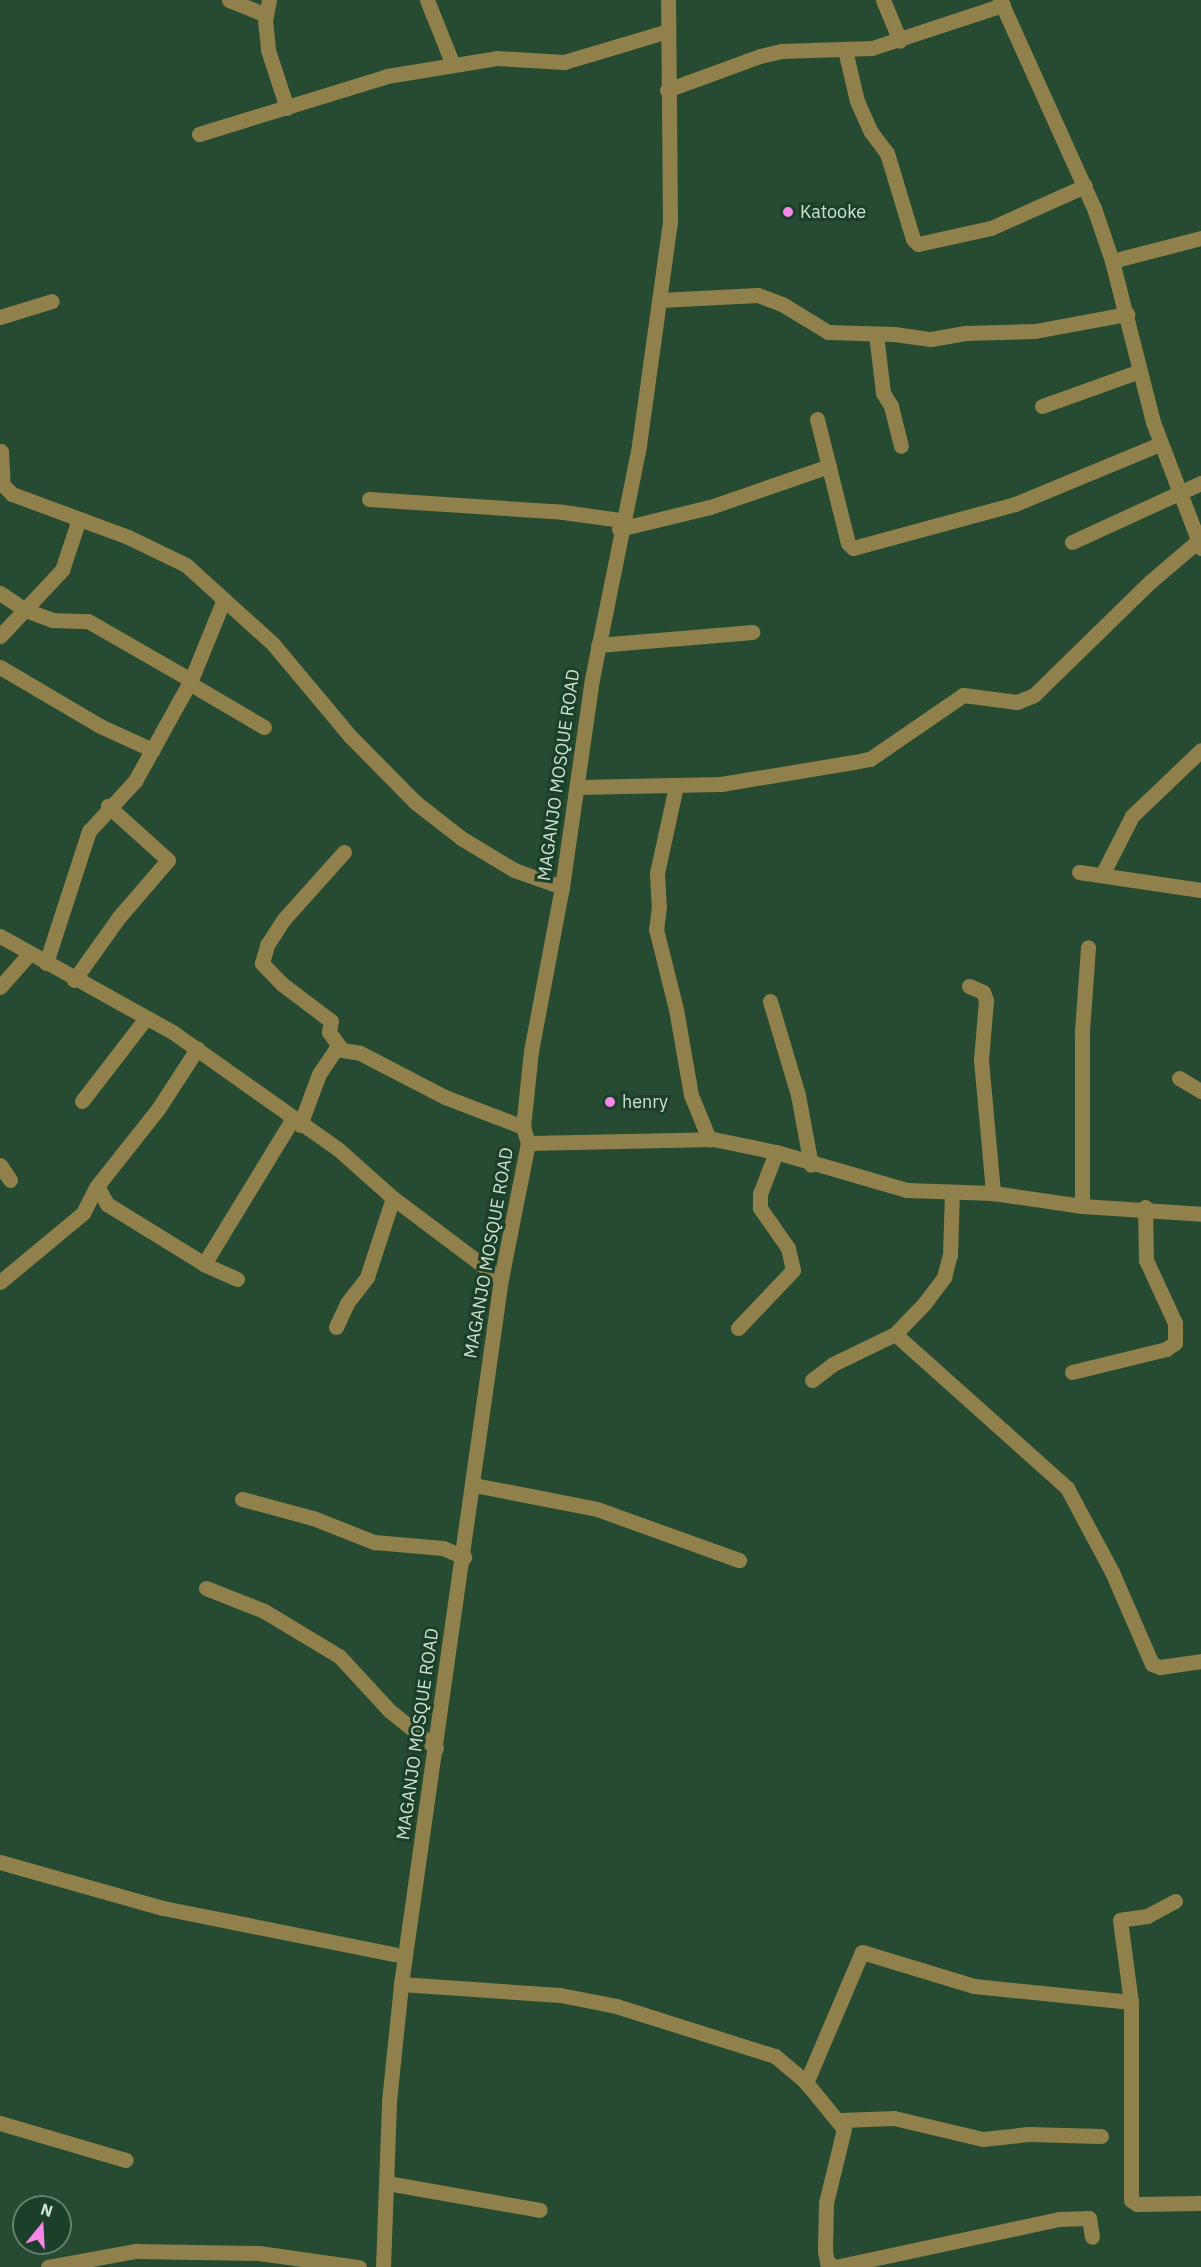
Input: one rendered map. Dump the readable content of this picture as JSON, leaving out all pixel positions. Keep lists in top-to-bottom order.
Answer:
{
  "streets": {
    "street": ["MAGANJO MOSQUE ROAD"]
  },
  "places": ["Katooke", "henry"],
  "north": "top"
}
